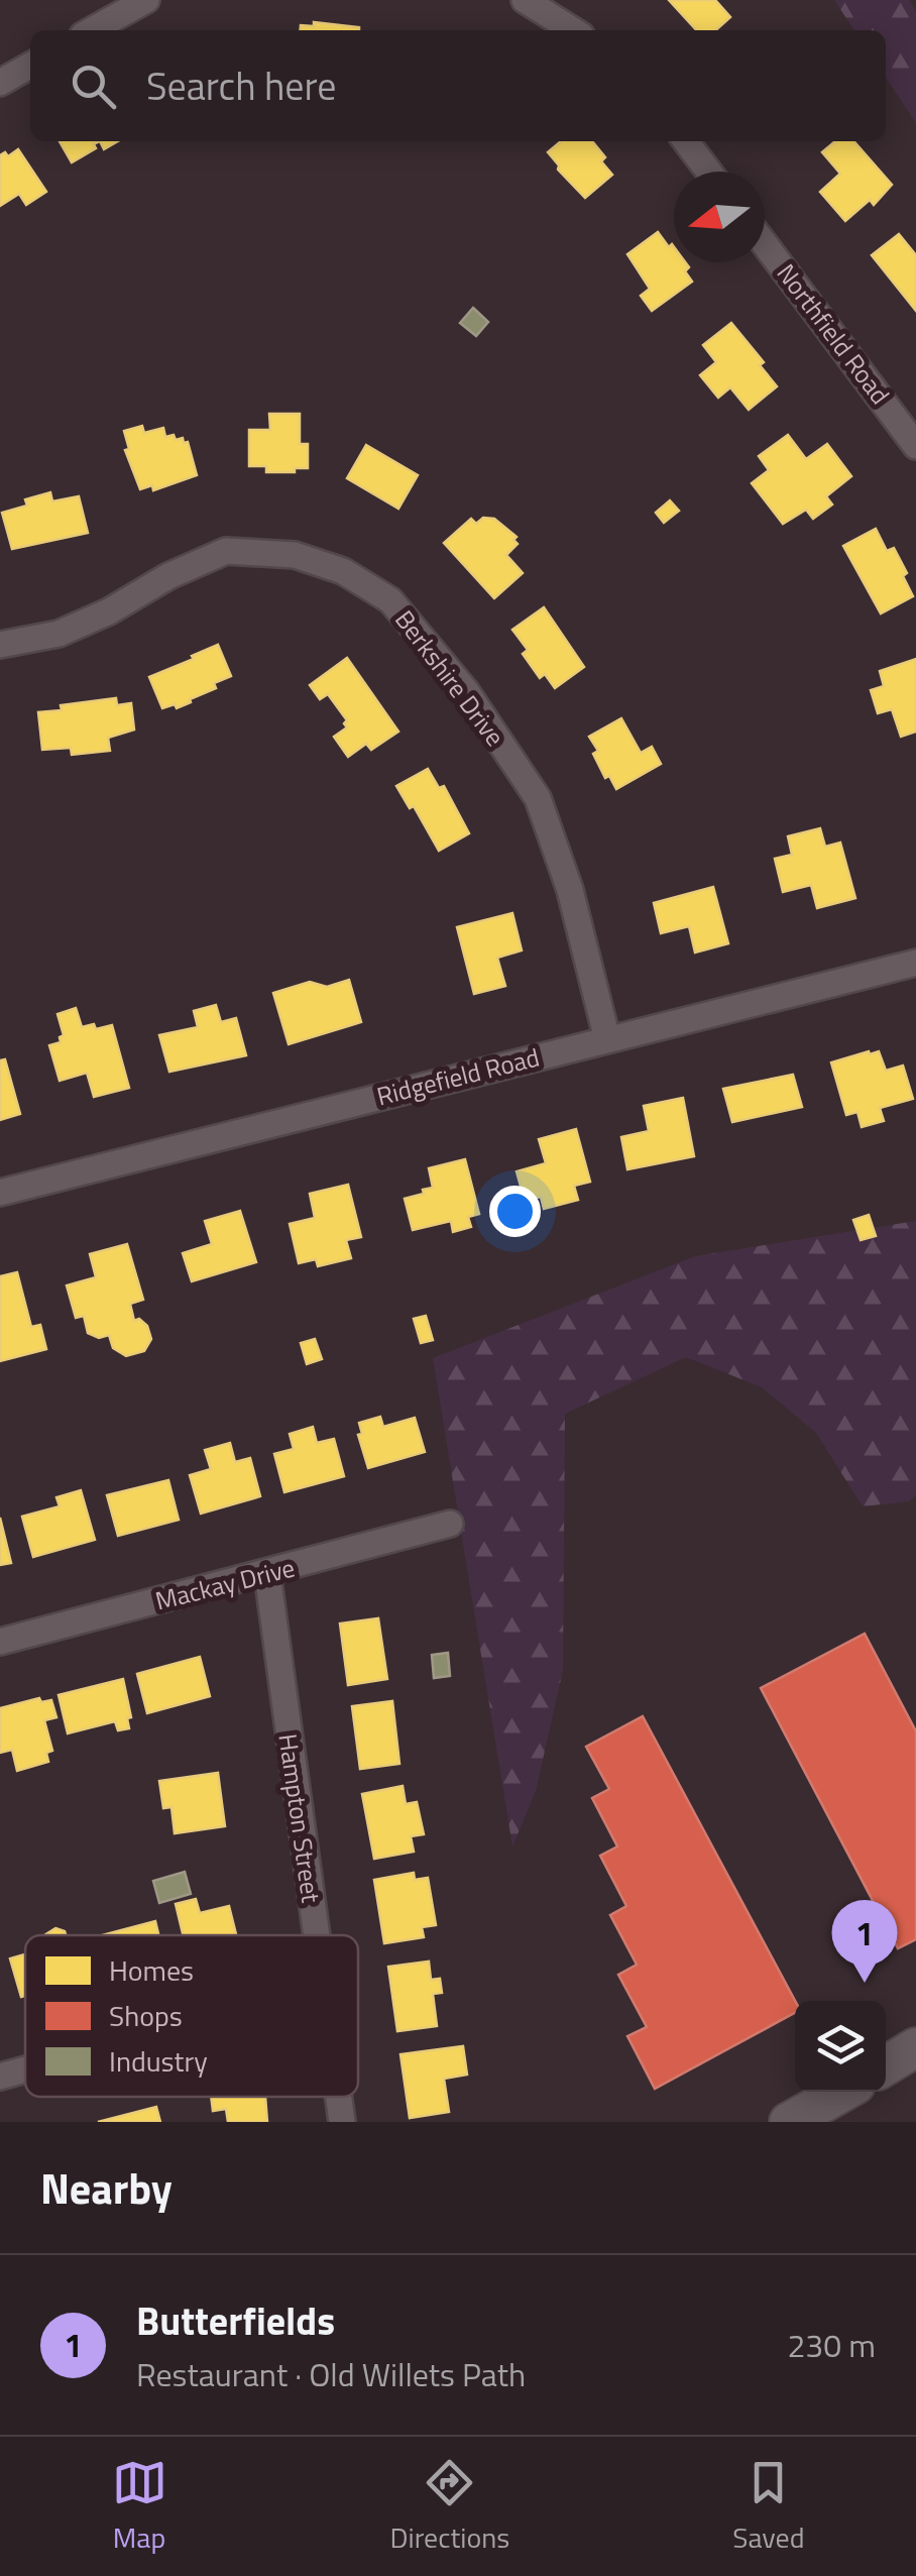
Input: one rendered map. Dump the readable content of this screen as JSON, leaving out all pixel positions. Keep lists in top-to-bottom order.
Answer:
{
  "streets": {
    "street": [
      "Northfield Road",
      "Berkshire Drive",
      "Ridgefield Road",
      "Mackay Drive",
      "Hampton Street"
    ]
  },
  "crossings": [
    ["Berkshire Drive", "Ridgefield Road"],
    ["Mackay Drive", "Hampton Street"]
  ],
  "legend": ["Homes", "Shops", "Industry"],
  "north": "left",
  "page": {
    "search": "Search here",
    "pins": "1",
    "heading": "Nearby",
    "list": [
      {
        "mark": "1",
        "name": "Butterfields",
        "note": "Restaurant · Old Willets Path",
        "value": "230 m"
      }
    ],
    "nav": ["Map", "Directions", "Saved"]
  }
}
